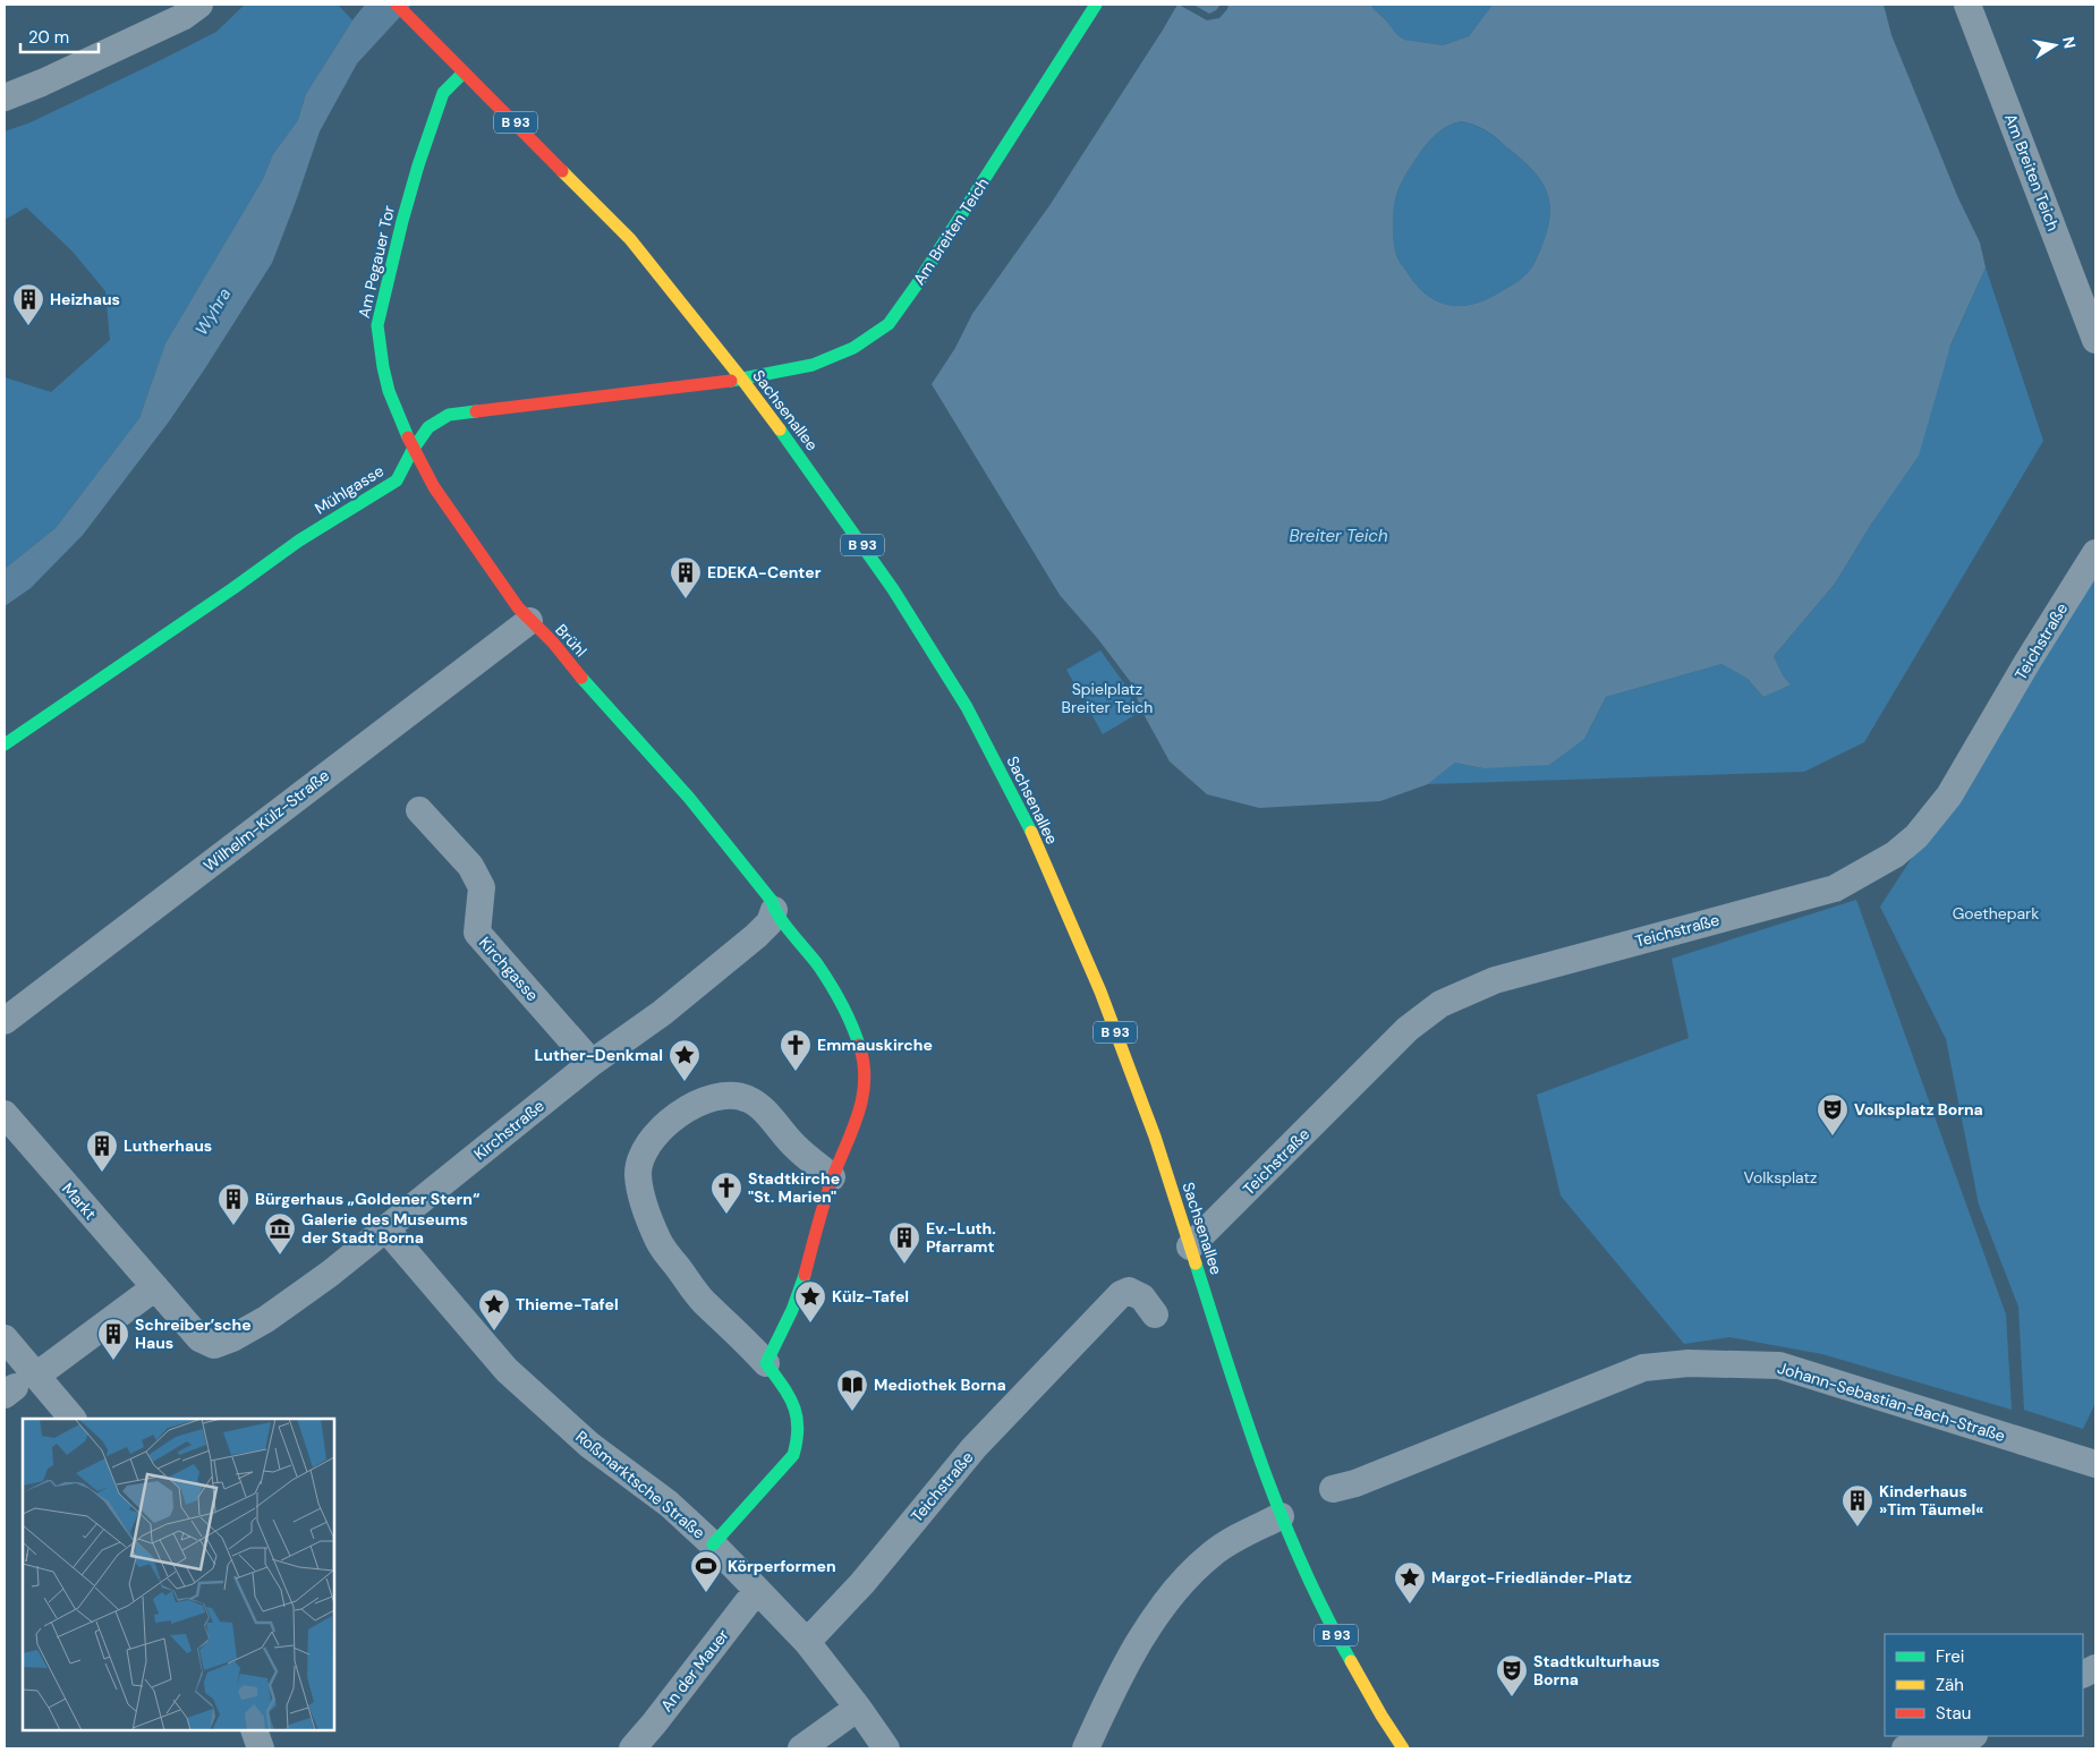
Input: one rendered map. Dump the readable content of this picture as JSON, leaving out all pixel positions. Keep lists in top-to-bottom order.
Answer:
{
  "streets": {
    "street": [
      "B 93",
      "Am Breiten Teich",
      "Am Pegauer Tor",
      "Sachsenallee",
      "Mühlgasse",
      "Brühl",
      "Teichstraße",
      "Wilhelm-Külz-Straße",
      "Kirchgasse",
      "Kirchstraße",
      "Markt",
      "Johann-Sebastian-Bach-Straße",
      "Roßmarktsche Straße",
      "An der Mauer"
    ]
  },
  "crossings": [
    ["Am Breiten Teich", "Sachsenallee"],
    ["Am Breiten Teich", "Mühlgasse"],
    ["Am Pegauer Tor", "Sachsenallee"],
    ["Am Pegauer Tor", "Brühl"],
    ["Sachsenallee", "Mühlgasse"],
    ["Sachsenallee", "Teichstraße"],
    ["Mühlgasse", "Brühl"],
    ["Brühl", "Wilhelm-Külz-Straße"],
    ["Brühl", "Kirchstraße"],
    ["Teichstraße", "Roßmarktsche Straße"],
    ["Kirchgasse", "Kirchstraße"],
    ["Kirchstraße", "Markt"],
    ["Kirchstraße", "Roßmarktsche Straße"],
    ["Roßmarktsche Straße", "An der Mauer"]
  ],
  "water": ["Wyhra", "Breiter Teich"],
  "parks": ["Spielplatz Breiter Teich", "Goethepark", "Volksplatz"],
  "places": {
    "building": [
      "Heizhaus",
      "EDEKA-Center",
      "Lutherhaus",
      "Bürgerhaus „Goldener Stern“",
      "Ev.-Luth. Pfarramt",
      "Schreiber’sche Haus",
      "Kinderhaus »Tim Täumel«"
    ],
    "church": ["Emmauskirche", "Stadtkirche \"St. Marien\""],
    "place": [
      "Luther-Denkmal",
      "Külz-Tafel",
      "Thieme-Tafel",
      "Margot-Friedländer-Platz"
    ],
    "theatre": ["Volksplatz Borna", "Stadtkulturhaus Borna"],
    "museum": ["Galerie des Museums der Stadt Borna"],
    "library": ["Mediothek Borna"],
    "sports": ["Körperformen"]
  },
  "legend": ["Frei", "Zäh", "Stau"],
  "scale_bar": "20 m",
  "north": "right"
}
